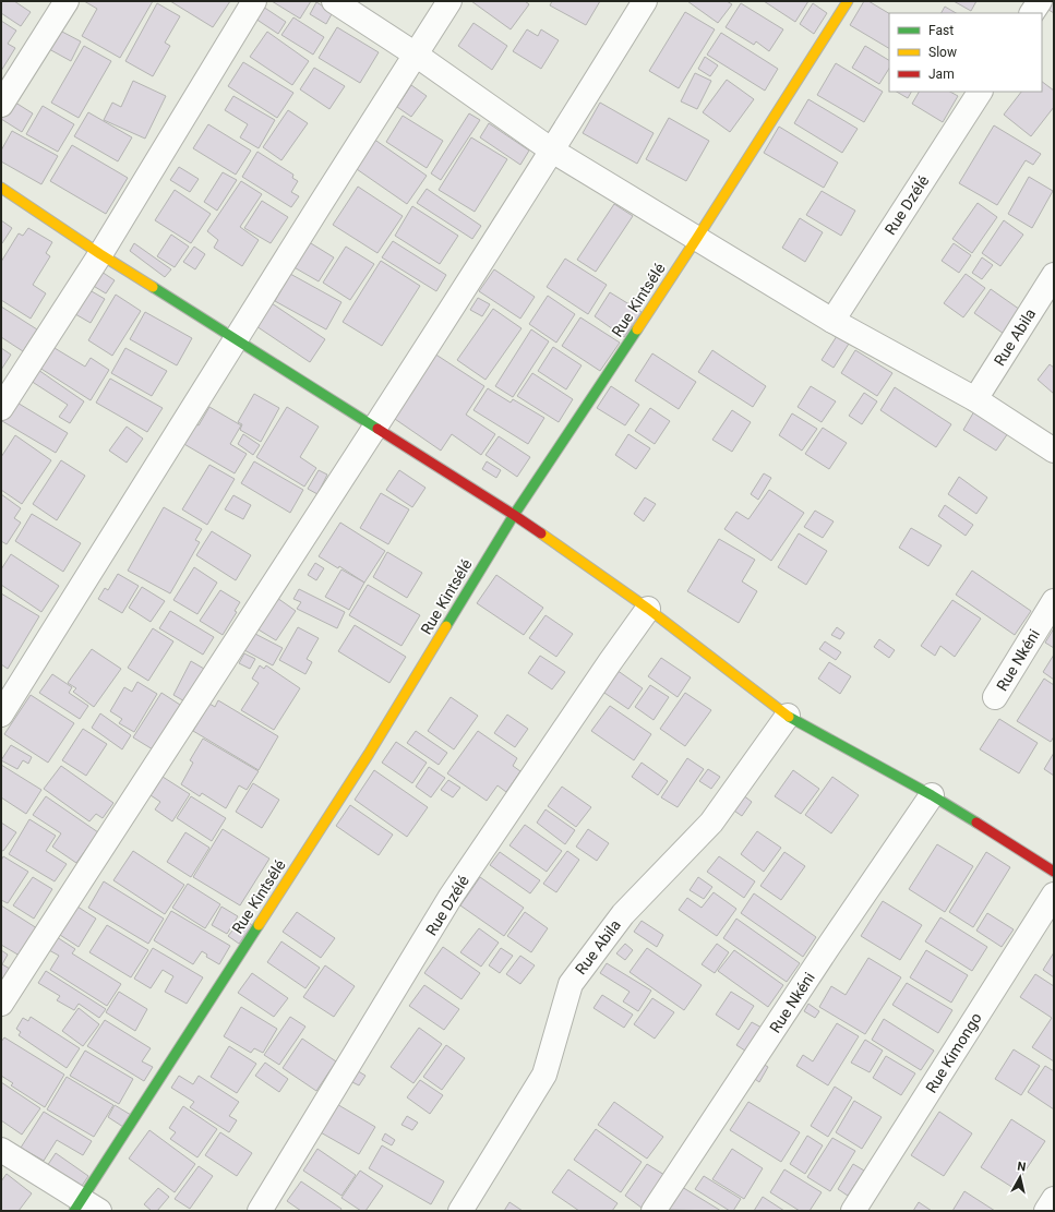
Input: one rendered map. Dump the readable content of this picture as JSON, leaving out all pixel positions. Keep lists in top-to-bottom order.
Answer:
{
  "streets": {
    "street": [
      "Rue Dzélé",
      "Rue Kintsélé",
      "Rue Abila",
      "Rue Nkéni",
      "Rue Kimongo"
    ]
  },
  "legend": ["Fast", "Slow", "Jam"],
  "north": "top"
}
